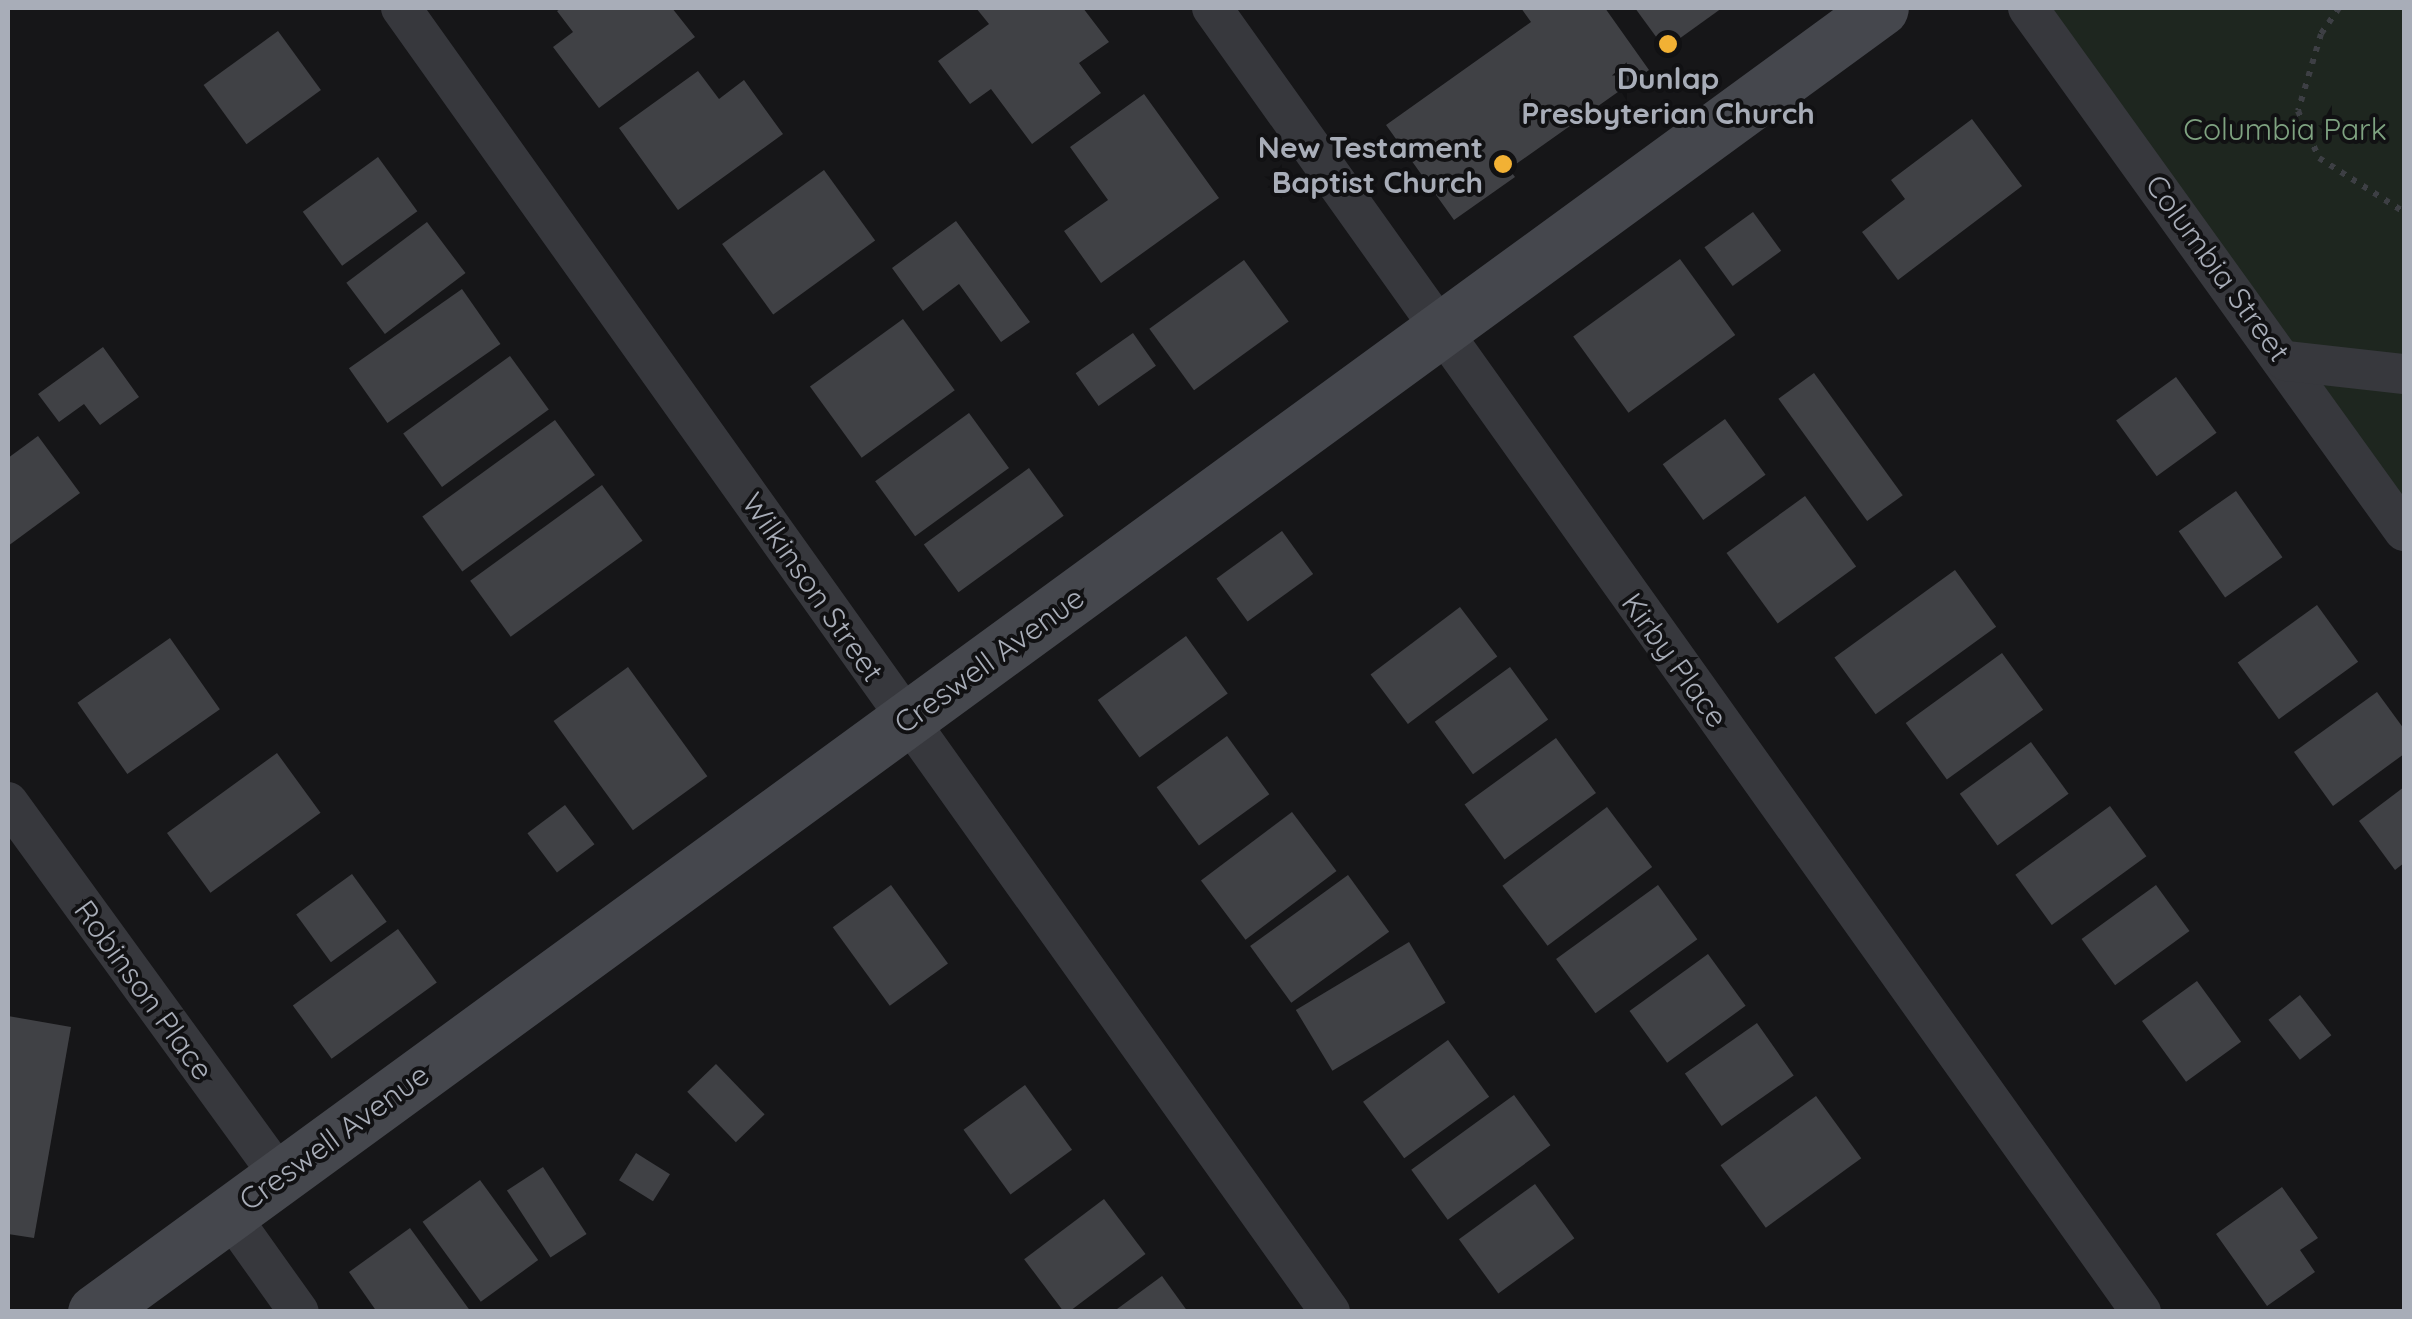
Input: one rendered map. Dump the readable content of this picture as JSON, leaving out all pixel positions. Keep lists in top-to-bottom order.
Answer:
{
  "streets": {
    "street": [
      "Columbia Street",
      "Wilkinson Street",
      "Creswell Avenue",
      "Kirby Place",
      "Robinson Place"
    ]
  },
  "crossings": [
    ["Wilkinson Street", "Creswell Avenue"],
    ["Creswell Avenue", "Kirby Place"],
    ["Creswell Avenue", "Robinson Place"]
  ],
  "parks": ["Columbia Park"],
  "places": ["Dunlap Presbyterian Church", "New Testament Baptist Church"]
}
